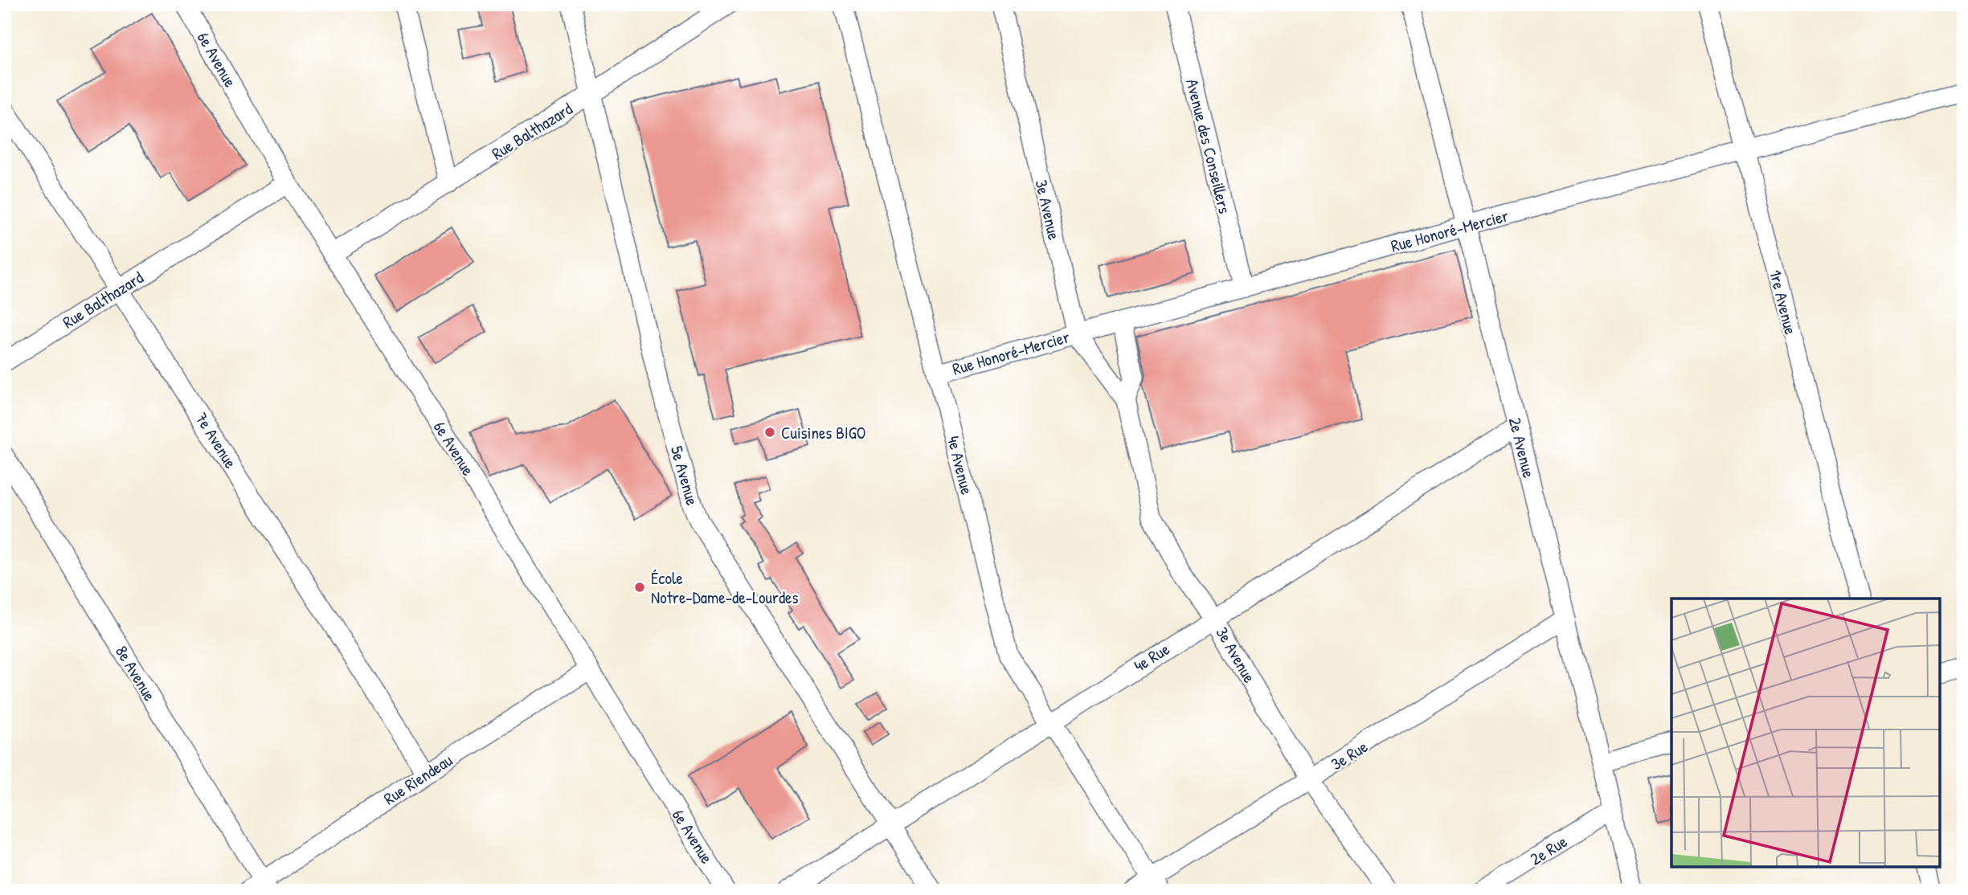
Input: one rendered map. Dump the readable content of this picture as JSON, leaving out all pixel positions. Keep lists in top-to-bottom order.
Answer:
{
  "streets": {
    "street": [
      "6e Avenue",
      "Rue Balthazard",
      "Avenue des Conseillers",
      "3e Avenue",
      "Rue Honoré-Mercier",
      "1re Avenue",
      "7e Avenue",
      "2e Avenue",
      "4e Avenue",
      "5e Avenue",
      "4e Rue",
      "8e Avenue",
      "3e Rue",
      "Rue Riendeau",
      "2e Rue"
    ]
  },
  "crossings": [
    ["6e Avenue", "Rue Balthazard"],
    ["6e Avenue", "Rue Riendeau"],
    ["Rue Balthazard", "7e Avenue"],
    ["Rue Balthazard", "5e Avenue"],
    ["Avenue des Conseillers", "Rue Honoré-Mercier"],
    ["3e Avenue", "Rue Honoré-Mercier"],
    ["3e Avenue", "4e Rue"],
    ["3e Avenue", "3e Rue"],
    ["Rue Honoré-Mercier", "1re Avenue"],
    ["Rue Honoré-Mercier", "2e Avenue"],
    ["Rue Honoré-Mercier", "4e Avenue"],
    ["7e Avenue", "Rue Riendeau"],
    ["2e Avenue", "4e Rue"],
    ["2e Avenue", "3e Rue"],
    ["2e Avenue", "2e Rue"],
    ["4e Avenue", "4e Rue"],
    ["4e Avenue", "3e Rue"],
    ["5e Avenue", "4e Rue"],
    ["8e Avenue", "Rue Riendeau"]
  ],
  "places": ["Cuisines BIGO", "École Notre-Dame-de-Lourdes"]
}
